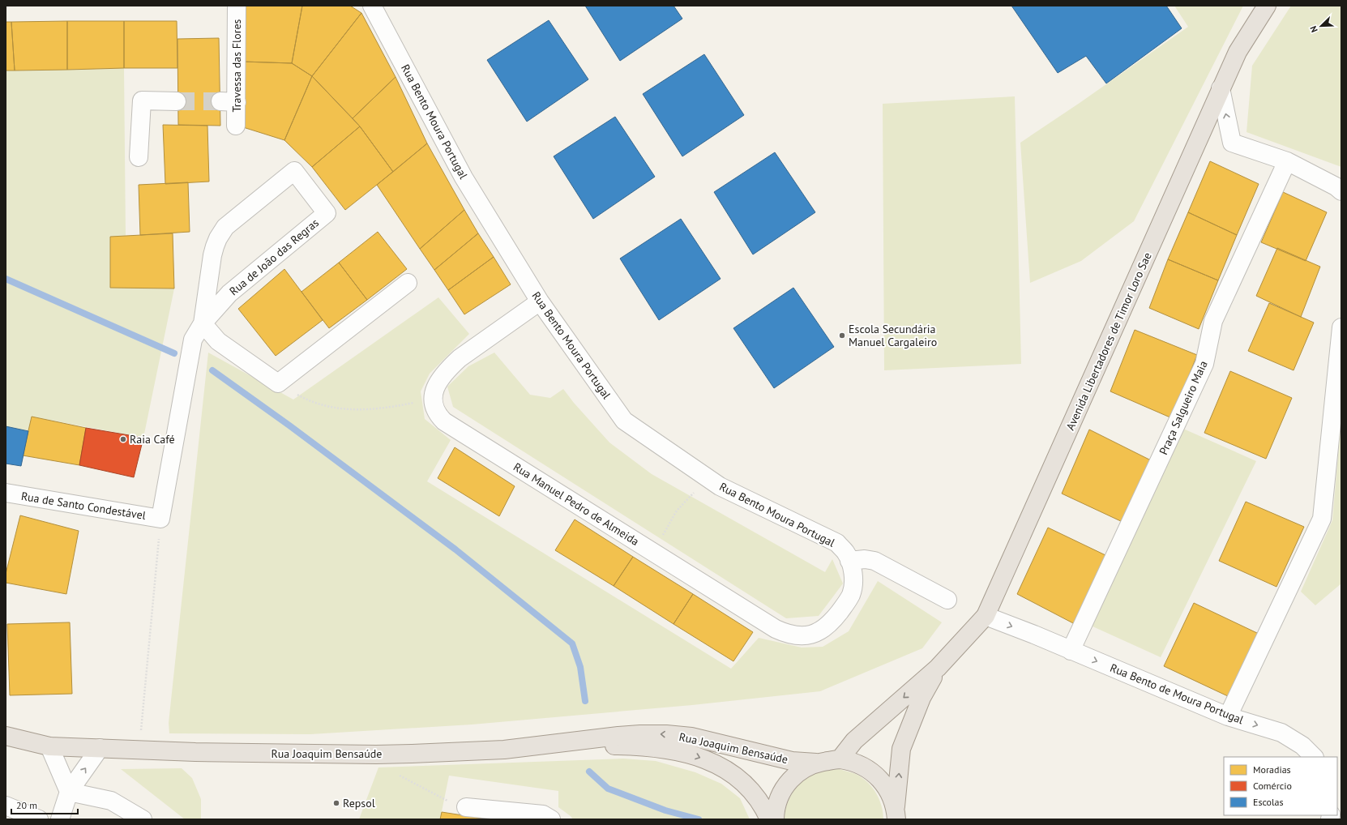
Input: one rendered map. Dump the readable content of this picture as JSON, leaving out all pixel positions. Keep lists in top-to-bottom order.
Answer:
{
  "streets": {
    "main road": ["Avenida Libertadores de Timor Loro Sae", "Rua Joaquim Bensaúde"],
    "street": [
      "Travessa das Flores",
      "Rua Bento Moura Portugal",
      "Rua de João das Regras",
      "Praça Salgueiro Maia",
      "Rua Manuel Pedro de Almeida",
      "Rua de Santo Condestável",
      "Rua Bento de Moura Portugal"
    ]
  },
  "crossings": [
    ["Rua Bento Moura Portugal", "Rua Manuel Pedro de Almeida"],
    ["Rua de João das Regras", "Rua de Santo Condestável"],
    ["Avenida Libertadores de Timor Loro Sae", "Rua Bento de Moura Portugal"],
    ["Praça Salgueiro Maia", "Rua Bento de Moura Portugal"]
  ],
  "one_way": ["Rua Bento de Moura Portugal"],
  "places": ["Escola Secundária Manuel Cargaleiro", "Raia Café", "Repsol"],
  "legend": ["Moradias", "Comércio", "Escolas"],
  "scale_bar": "20 m",
  "north": "bottom left"
}
